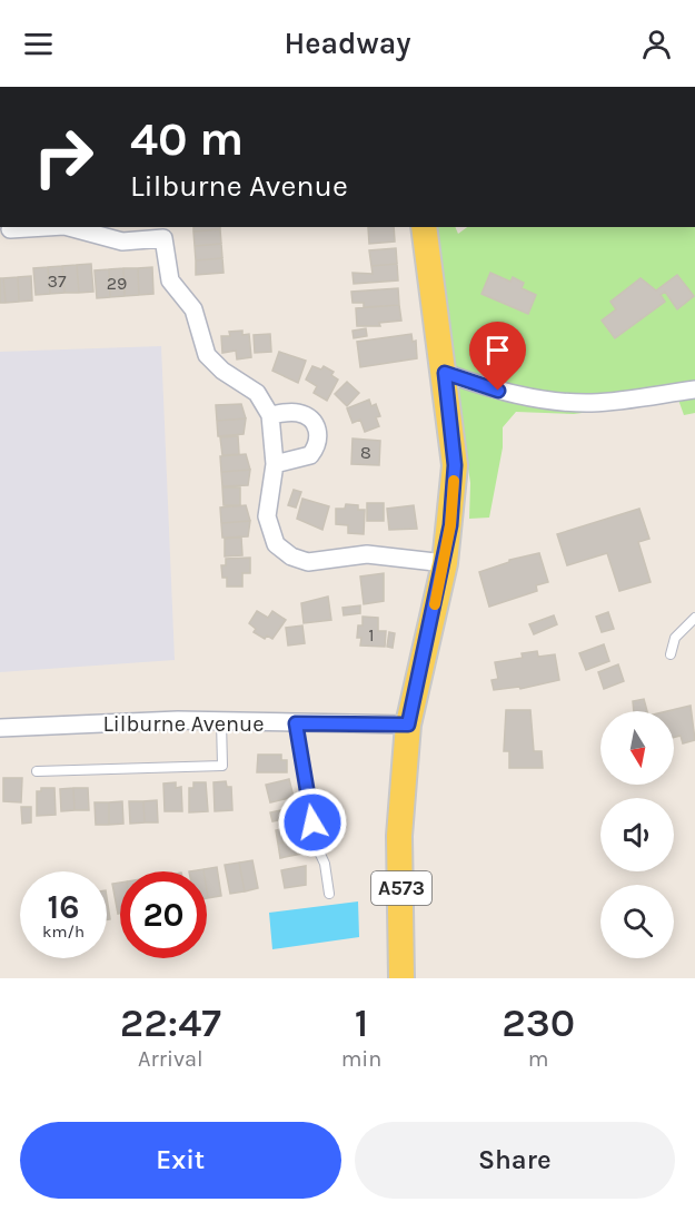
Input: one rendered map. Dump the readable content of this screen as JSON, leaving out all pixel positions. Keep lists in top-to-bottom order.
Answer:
{
  "streets": {
    "main road": ["A573"],
    "street": ["Lilburne Avenue"]
  },
  "crossings": [
    ["Lilburne Avenue", "A573"]
  ],
  "house_numbers": [
    "37",
    "29",
    "8",
    "1"
  ],
  "north": "bottom",
  "page": {
    "header": "Headway",
    "turn": ["40 m", "Lilburne Avenue"],
    "speed": "16 km/h",
    "limit": "20",
    "eta": [
      "22:47",
      "Arrival",
      "1",
      "min",
      "230",
      "m"
    ],
    "buttons": ["Exit", "Share"]
  }
}
